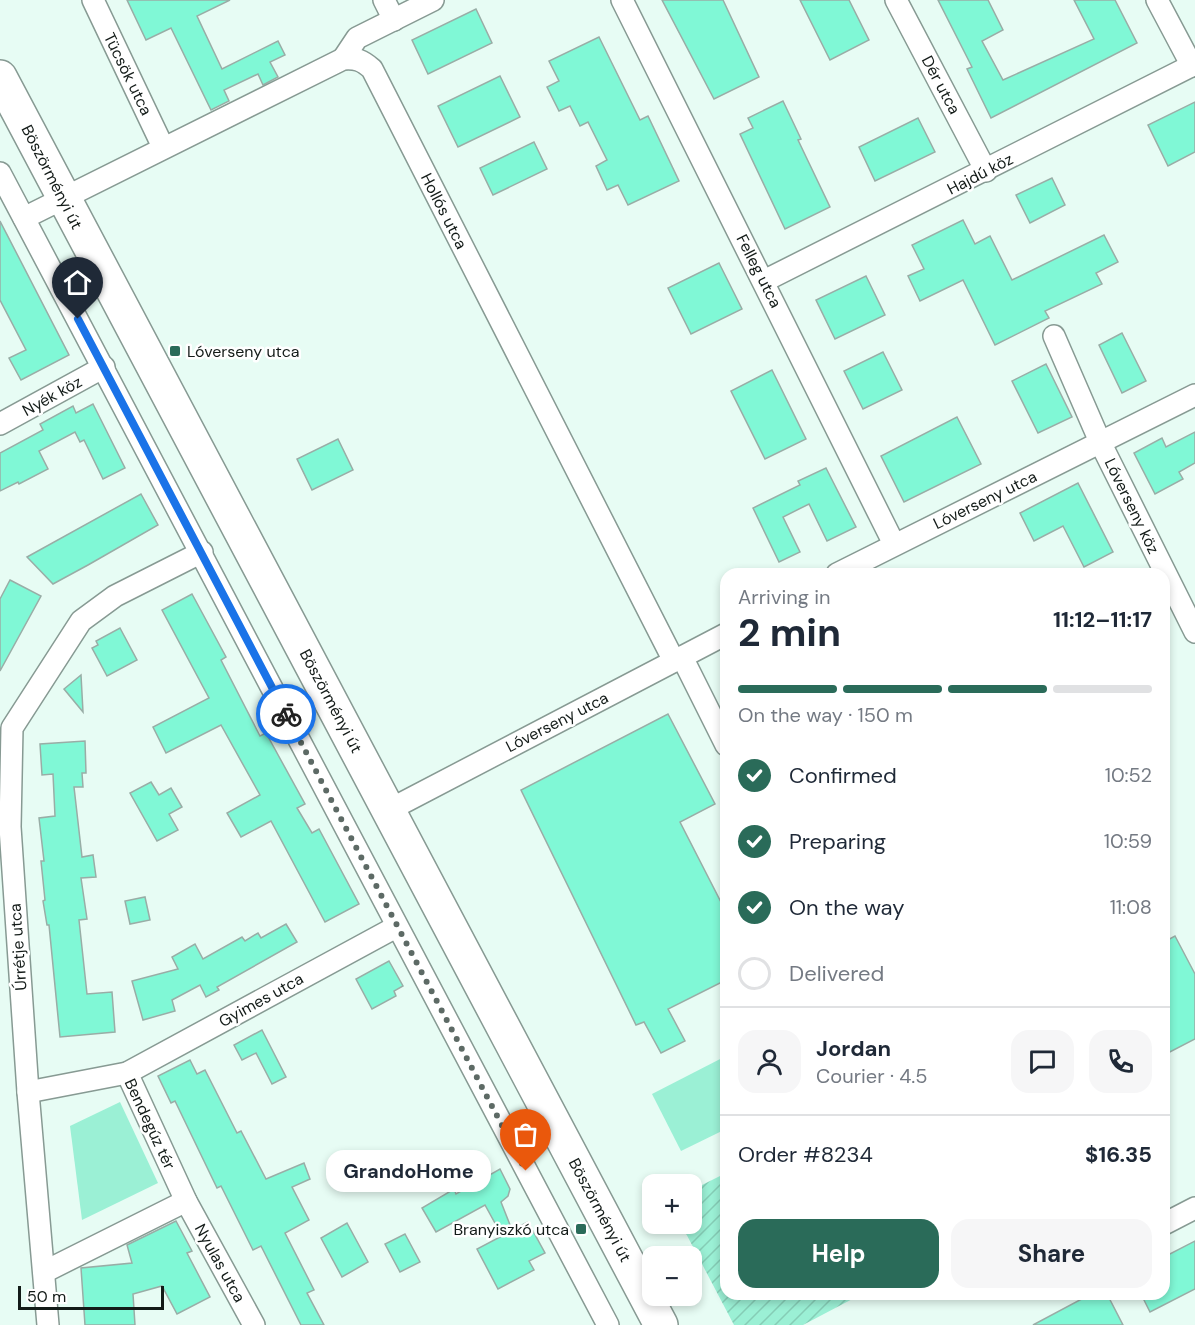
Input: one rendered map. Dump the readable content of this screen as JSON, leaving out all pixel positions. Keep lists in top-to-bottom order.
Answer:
{
  "streets": {
    "main road": ["Böszörményi út"],
    "street": [
      "Tücsök utca",
      "Dér utca",
      "Hajdú köz",
      "Hollós utca",
      "Felleg utca",
      "Nyék köz",
      "Lóverseny utca",
      "Lóverseny köz",
      "Úrrétje utca",
      "Gyimes utca",
      "Bendegúz tér",
      "Nyulas utca"
    ]
  },
  "crossings": [
    ["Dér utca", "Hajdú köz"],
    ["Hajdú köz", "Felleg utca"],
    ["Böszörményi út", "Lóverseny utca"],
    ["Hollós utca", "Lóverseny utca"],
    ["Felleg utca", "Lóverseny utca"],
    ["Lóverseny utca", "Lóverseny köz"],
    ["Úrrétje utca", "Bendegúz tér"],
    ["Gyimes utca", "Bendegúz tér"],
    ["Bendegúz tér", "Nyulas utca"]
  ],
  "places": {
    "transit": ["Lóverseny utca", "Branyiszkó utca"],
    "other": ["GrandoHome"]
  },
  "scale_bar": "50 m",
  "page": {
    "heading": ["2 min", "Arriving in", "11:12–11:17"],
    "panel": [
      "Jordan",
      "Courier · 4.5",
      "Order #8234",
      "$16.35"
    ],
    "bar": "On the way · 150 m",
    "list": [
      ["Confirmed", "10:52"],
      ["Preparing", "10:59"],
      ["On the way", "11:08"],
      "Delivered"
    ],
    "bubble": "GrandoHome",
    "map_buttons": ["+", "−"],
    "buttons": ["Help", "Share"],
    "scale": "50 m"
  }
}
